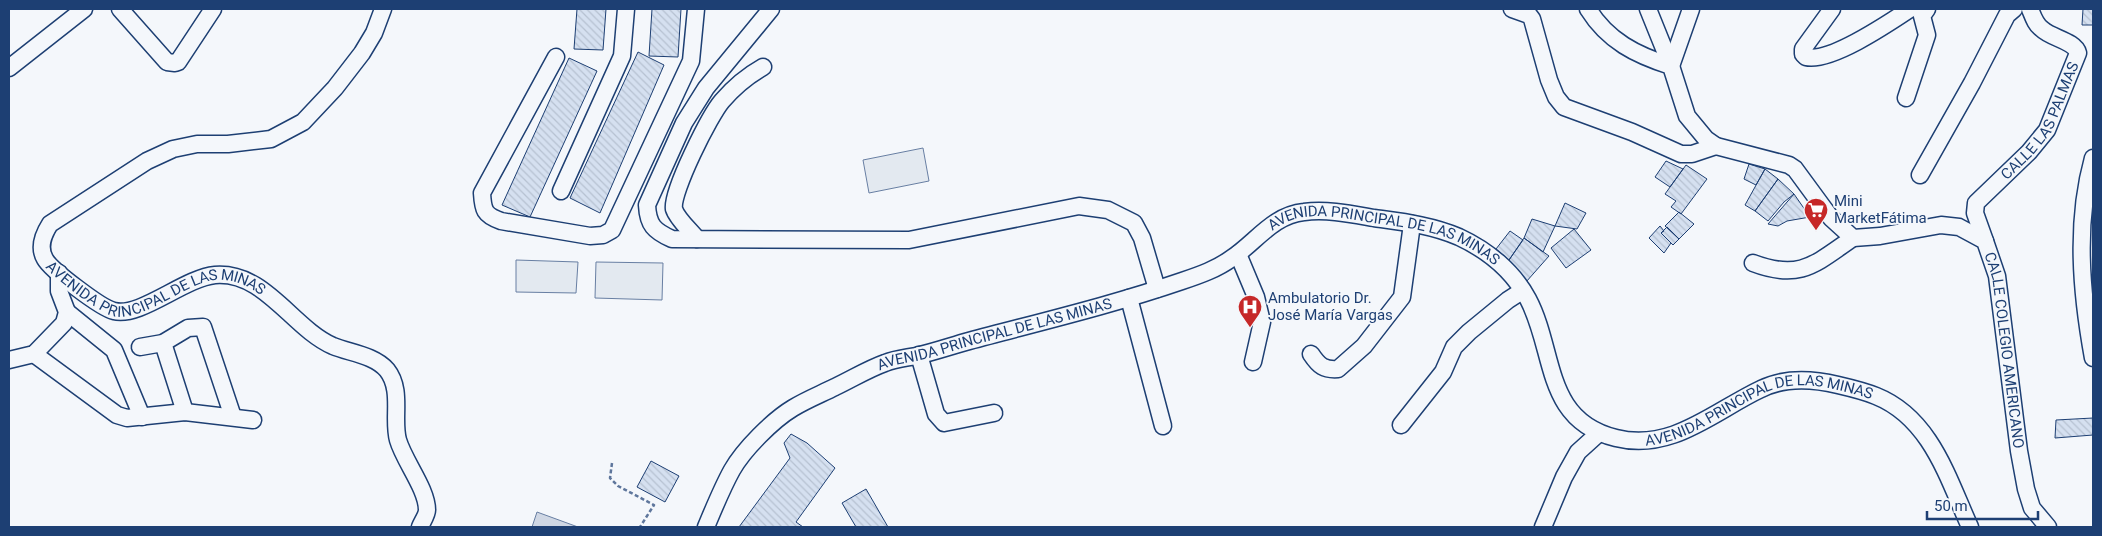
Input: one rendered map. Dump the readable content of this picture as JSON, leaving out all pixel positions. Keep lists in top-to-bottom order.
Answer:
{
  "streets": {
    "street": ["CALLE LAS PALMAS", "AVENIDA PRINCIPAL DE LAS MINAS", "CALLE COLEGIO AMERICANO"]
  },
  "crossings": [
    ["CALLE LAS PALMAS", "CALLE COLEGIO AMERICANO"]
  ],
  "places": {
    "supermarket": ["Mini MarketFátima"],
    "hospital": ["Ambulatorio Dr. José María Vargas"]
  },
  "scale_bar": "50 m"
}
